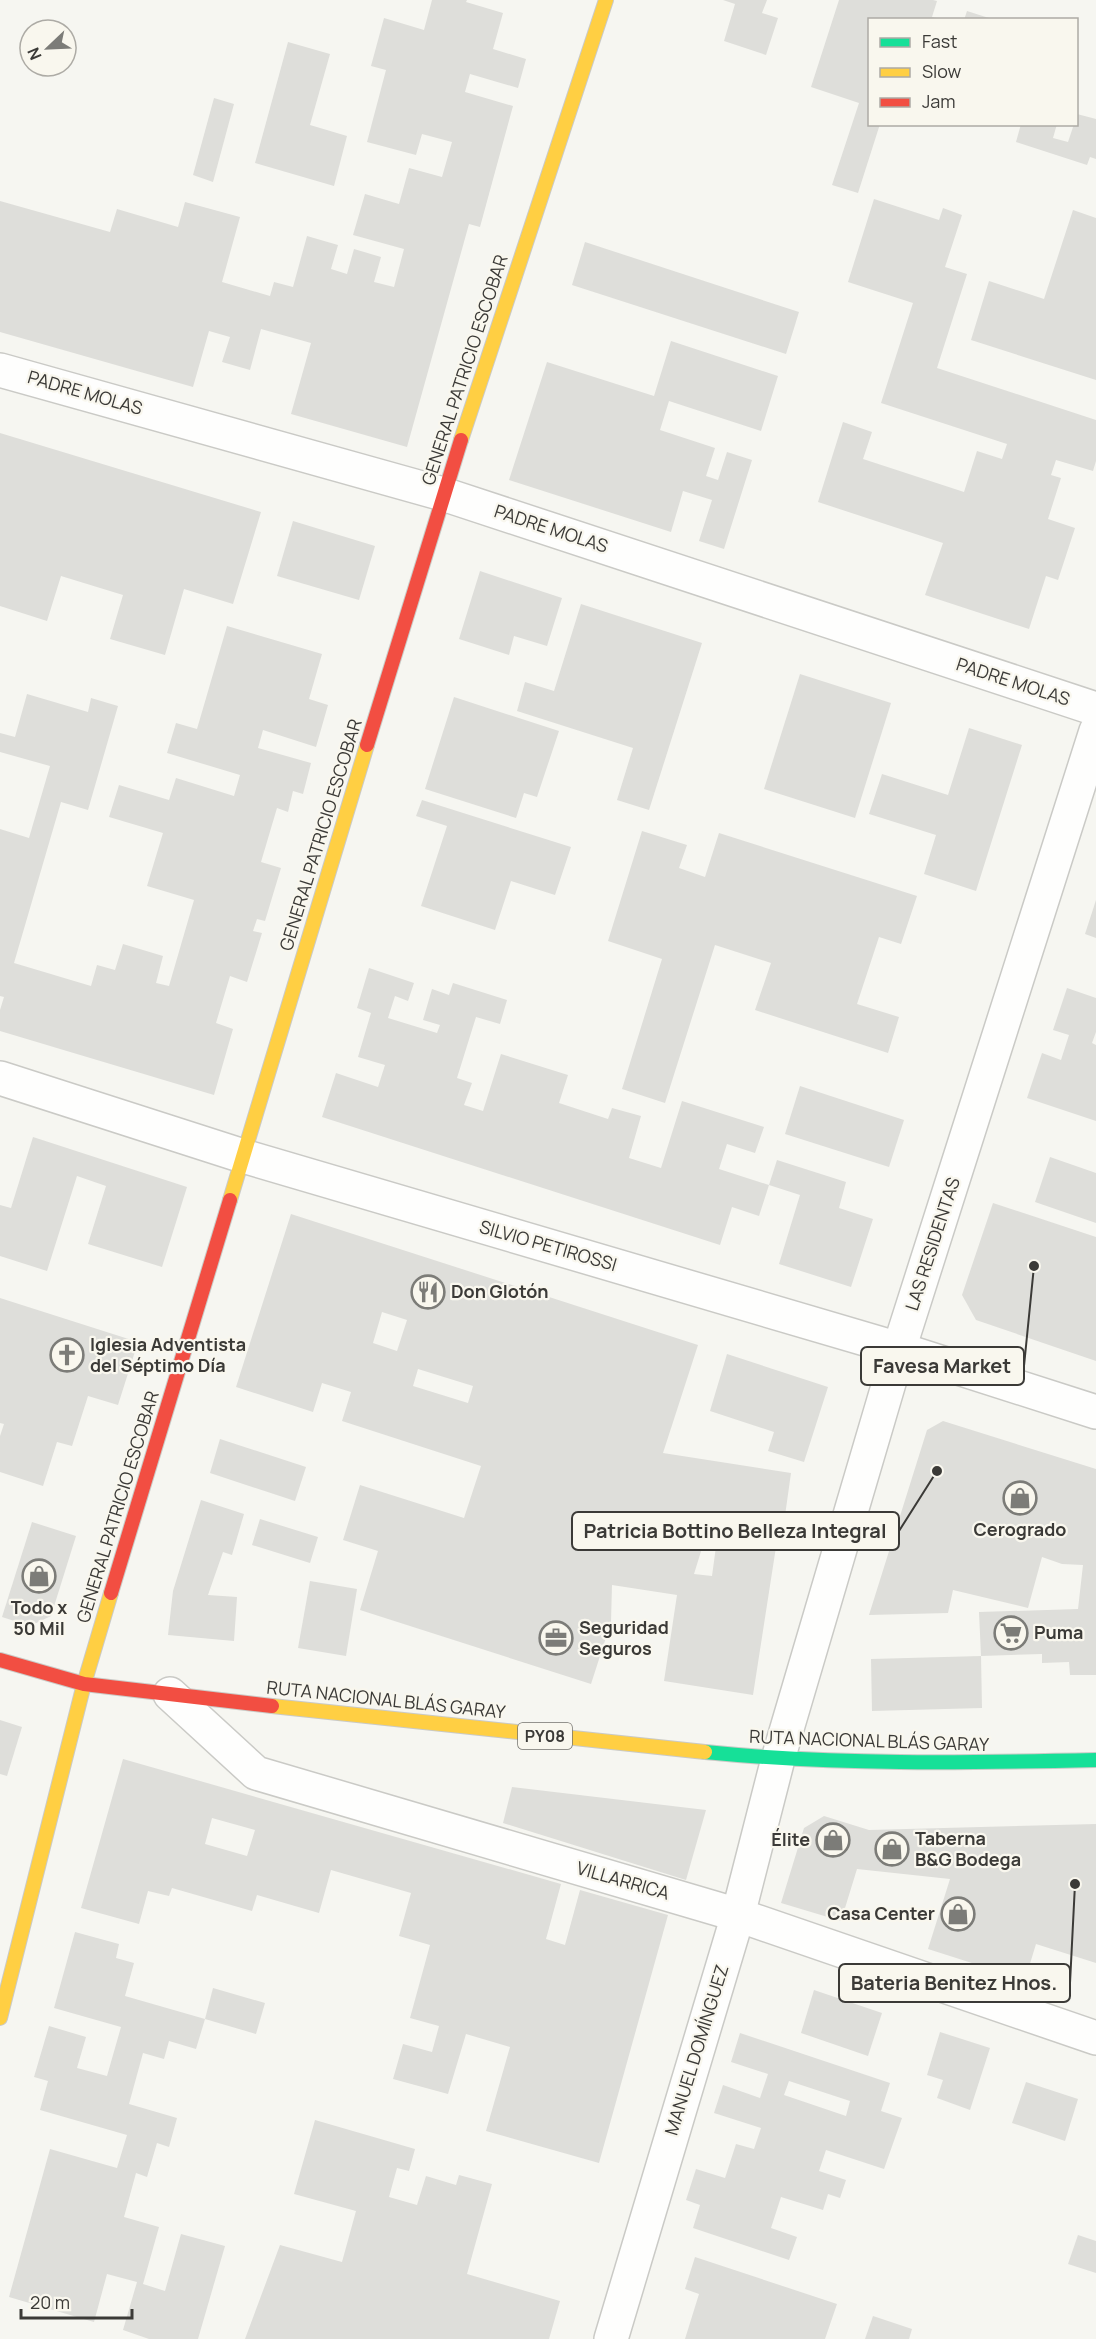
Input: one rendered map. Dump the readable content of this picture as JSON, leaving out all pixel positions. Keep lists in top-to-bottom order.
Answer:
{
  "streets": {
    "main road": ["GENERAL PATRICIO ESCOBAR", "RUTA NACIONAL BLÁS GARAY", "PY08"],
    "street": [
      "PADRE MOLAS",
      "LAS RESIDENTAS",
      "SILVIO PETIROSSI",
      "VILLARRICA",
      "MANUEL DOMÍNGUEZ"
    ]
  },
  "crossings": [
    ["GENERAL PATRICIO ESCOBAR", "PADRE MOLAS"],
    ["GENERAL PATRICIO ESCOBAR", "SILVIO PETIROSSI"],
    ["GENERAL PATRICIO ESCOBAR", "RUTA NACIONAL BLÁS GARAY"],
    ["LAS RESIDENTAS", "SILVIO PETIROSSI"],
    ["LAS RESIDENTAS", "RUTA NACIONAL BLÁS GARAY"],
    ["LAS RESIDENTAS", "MANUEL DOMÍNGUEZ"],
    ["RUTA NACIONAL BLÁS GARAY", "VILLARRICA"],
    ["RUTA NACIONAL BLÁS GARAY", "MANUEL DOMÍNGUEZ"],
    ["VILLARRICA", "MANUEL DOMÍNGUEZ"]
  ],
  "places": {
    "other": ["Favesa Market", "Patricia Bottino Belleza Integral", "Bateria Benitez Hnos."],
    "restaurant": ["Don Glotón"],
    "church": ["Iglesia Adventista del Séptimo Día"],
    "shop": [
      "Cerogrado",
      "Todo x 50 Mil",
      "Élite",
      "Taberna B&G Bodega",
      "Casa Center"
    ],
    "supermarket": ["Puma"],
    "office": ["Seguridad Seguros"]
  },
  "legend": ["Fast", "Slow", "Jam"],
  "scale_bar": "20 m",
  "north": "bottom left"
}
